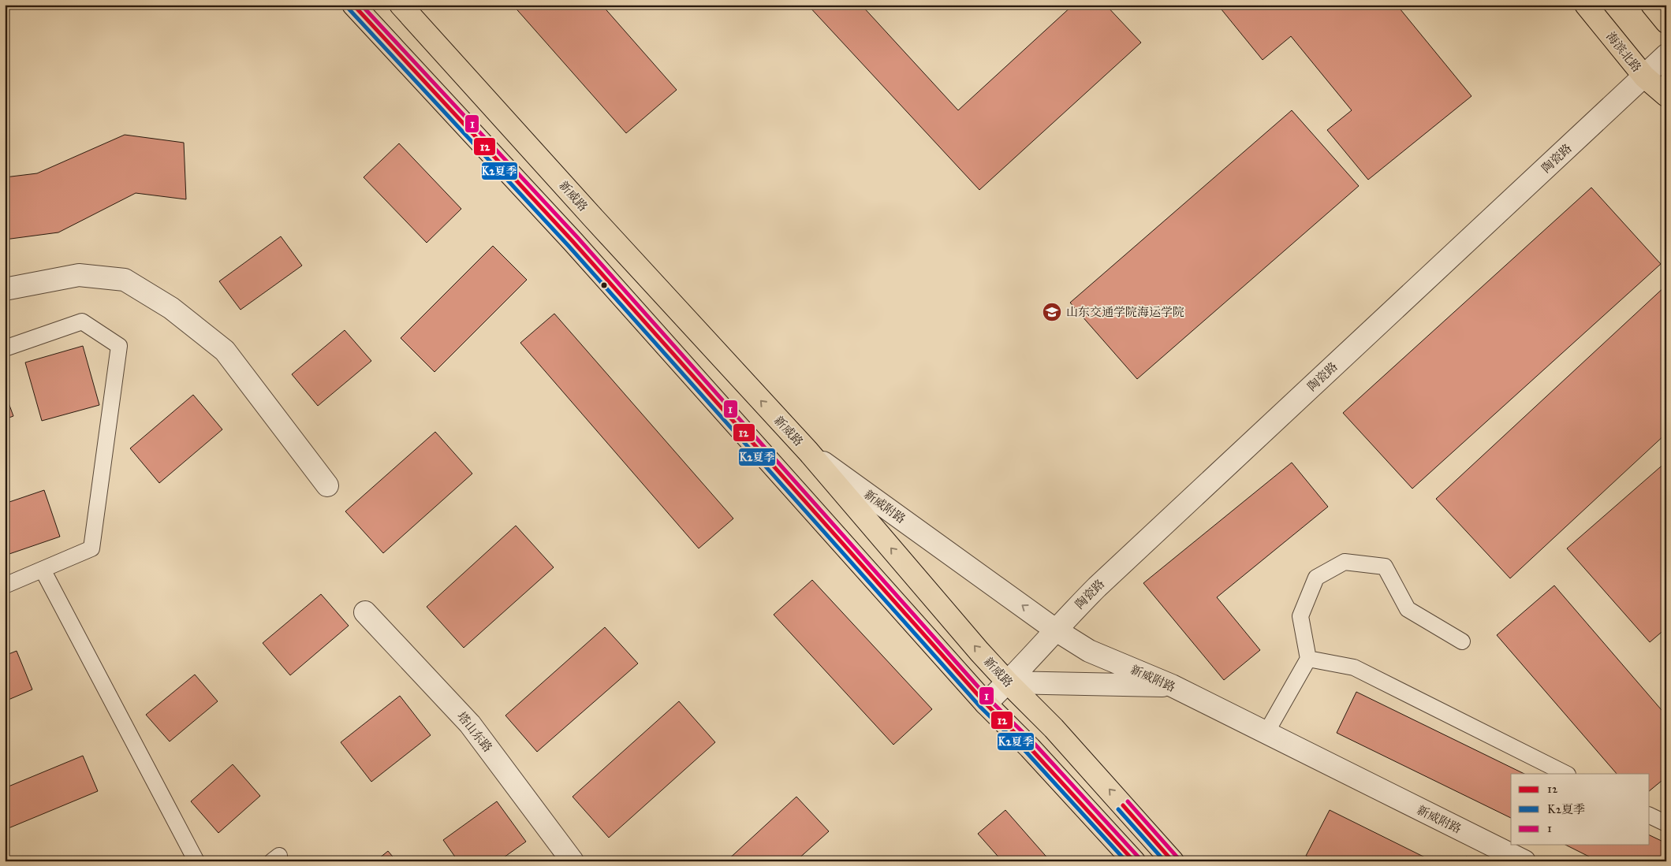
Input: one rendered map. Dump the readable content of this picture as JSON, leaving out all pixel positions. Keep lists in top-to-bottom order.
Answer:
{
  "streets": {
    "main road": ["海滨北路", "新威路"],
    "street": ["陶瓷路", "新威附路", "塔山东路"]
  },
  "crossings": [
    ["海滨北路", "陶瓷路"],
    ["陶瓷路", "新威路"],
    ["陶瓷路", "新威附路"],
    ["新威路", "新威附路"]
  ],
  "one_way": ["新威附路"],
  "places": {
    "school or university": ["山东交通学院海运学院"]
  },
  "lines": ["transit line 12", "transit line 1", "transit line K2夏季"],
  "legend": ["12", "K2夏季", "1"]
}
